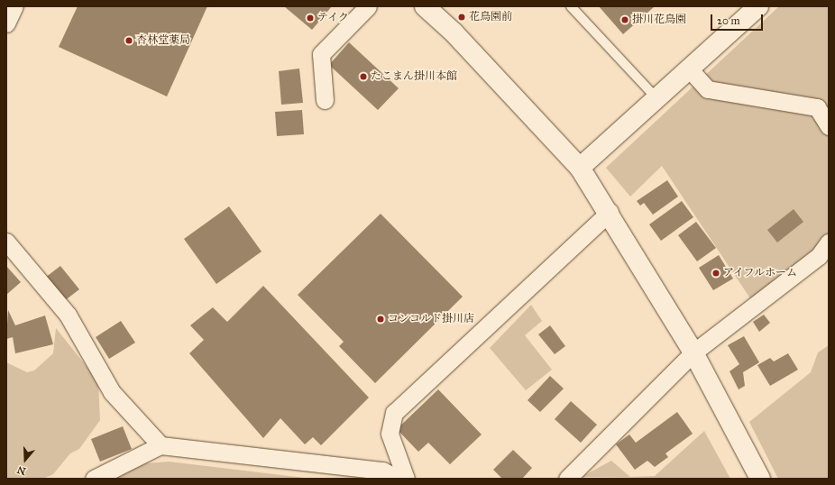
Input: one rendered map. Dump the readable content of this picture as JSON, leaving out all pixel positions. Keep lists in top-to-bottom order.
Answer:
{
  "places": [
    "花鳥園前",
    "テイク",
    "掛川花鳥園",
    "杏林堂薬局",
    "たこまん掛川本館",
    "アイフルホーム",
    "コンコルド掛川店"
  ],
  "scale_bar": "20 m",
  "north": "bottom"
}
